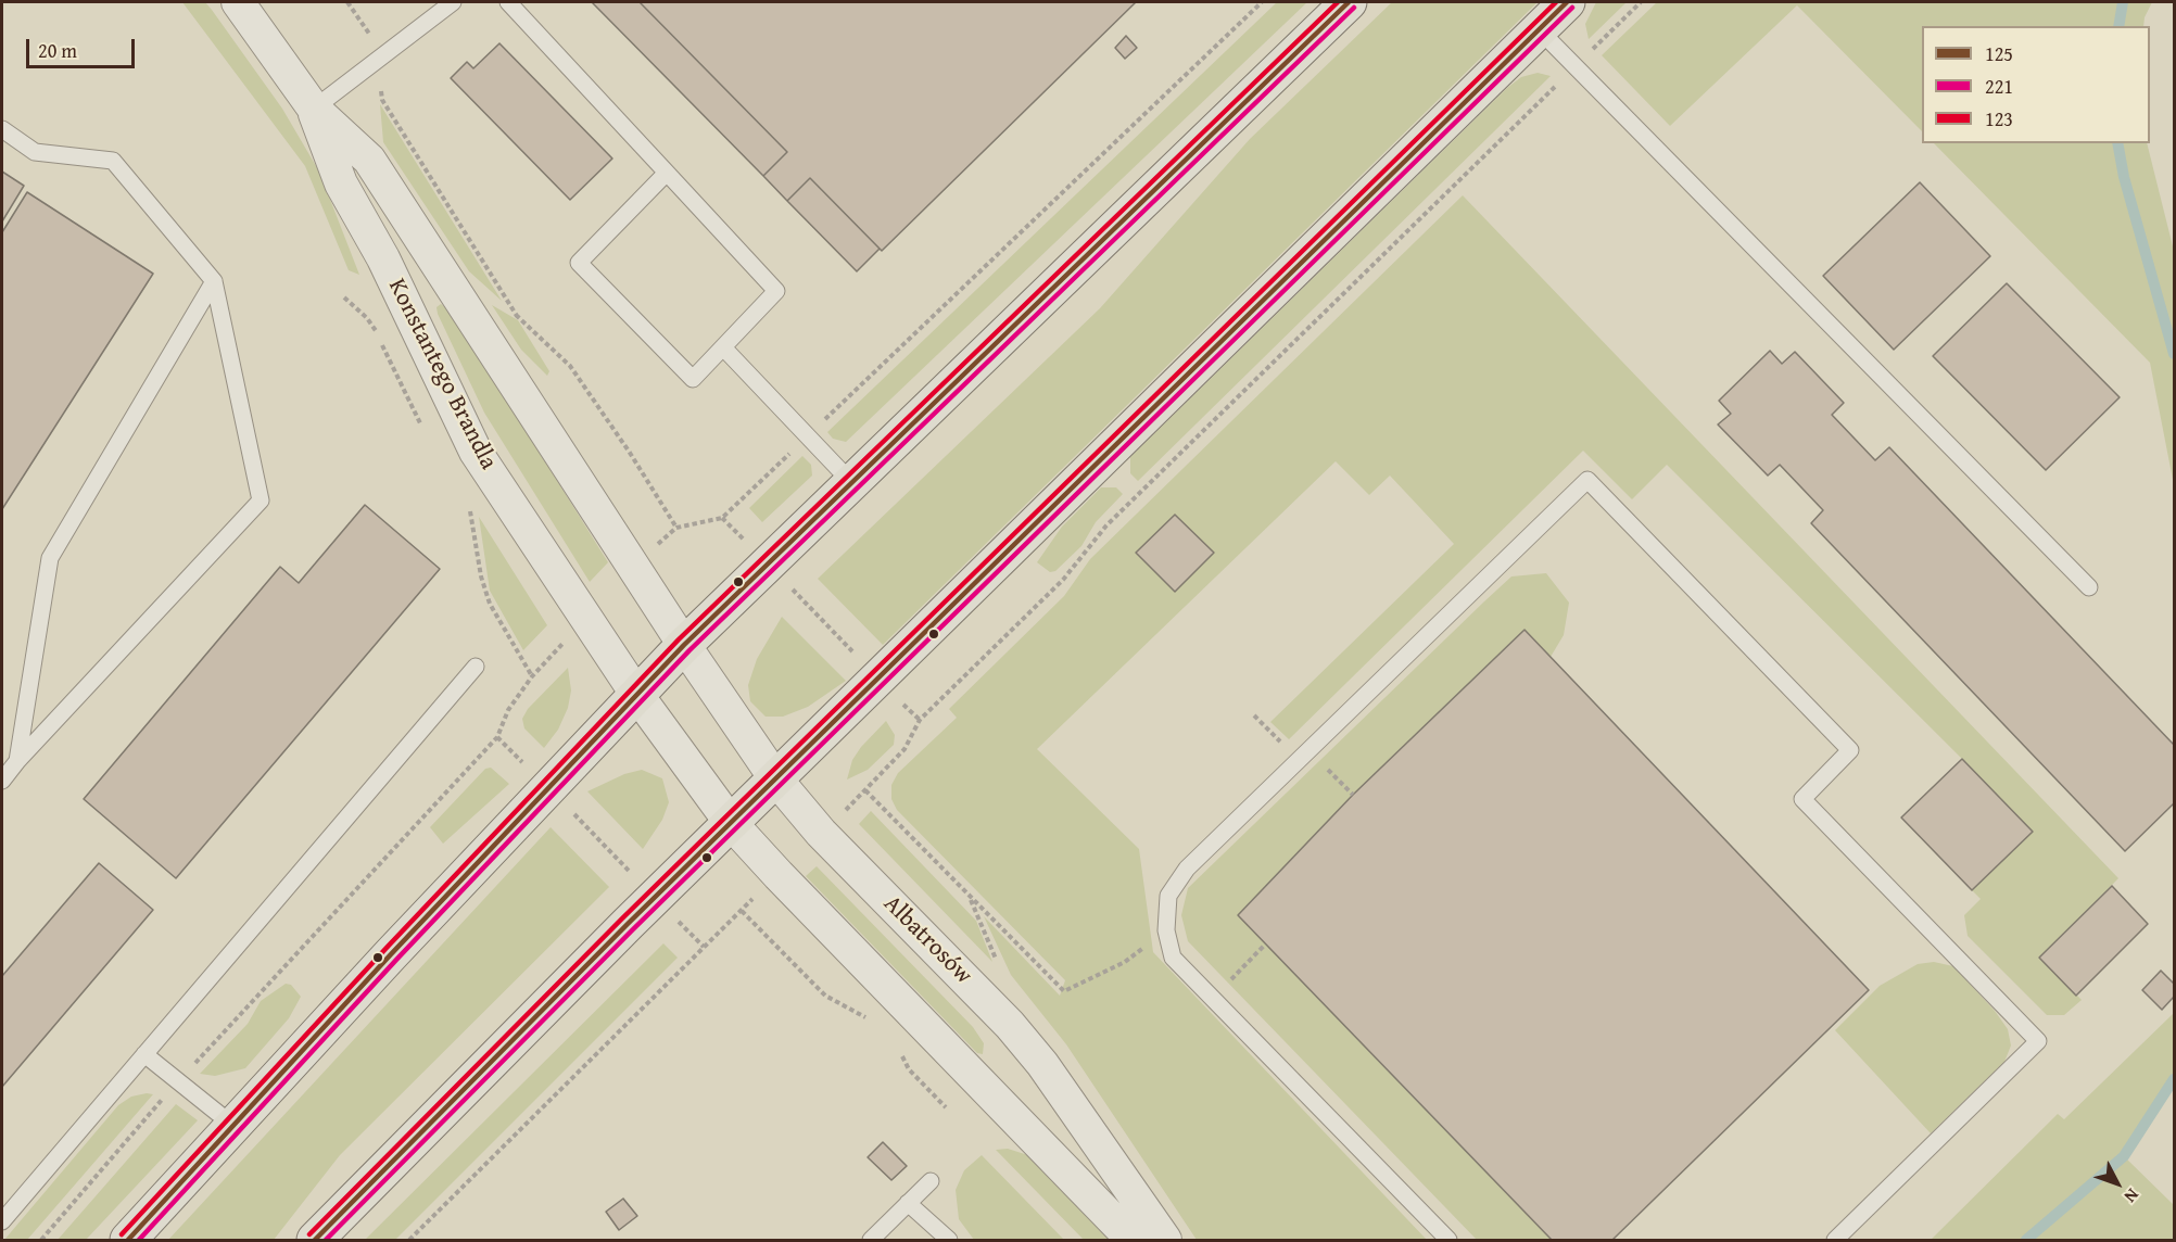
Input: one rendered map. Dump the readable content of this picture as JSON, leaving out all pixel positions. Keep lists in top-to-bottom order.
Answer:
{
  "streets": {
    "street": ["Konstantego Brandla", "Albatrosów"]
  },
  "crossings": [
    ["Konstantego Brandla", "Albatrosów"]
  ],
  "lines": ["transit line 125", "transit line 123", "transit line 221"],
  "legend": ["125", "221", "123"],
  "scale_bar": "20 m",
  "north": "bottom right"
}
